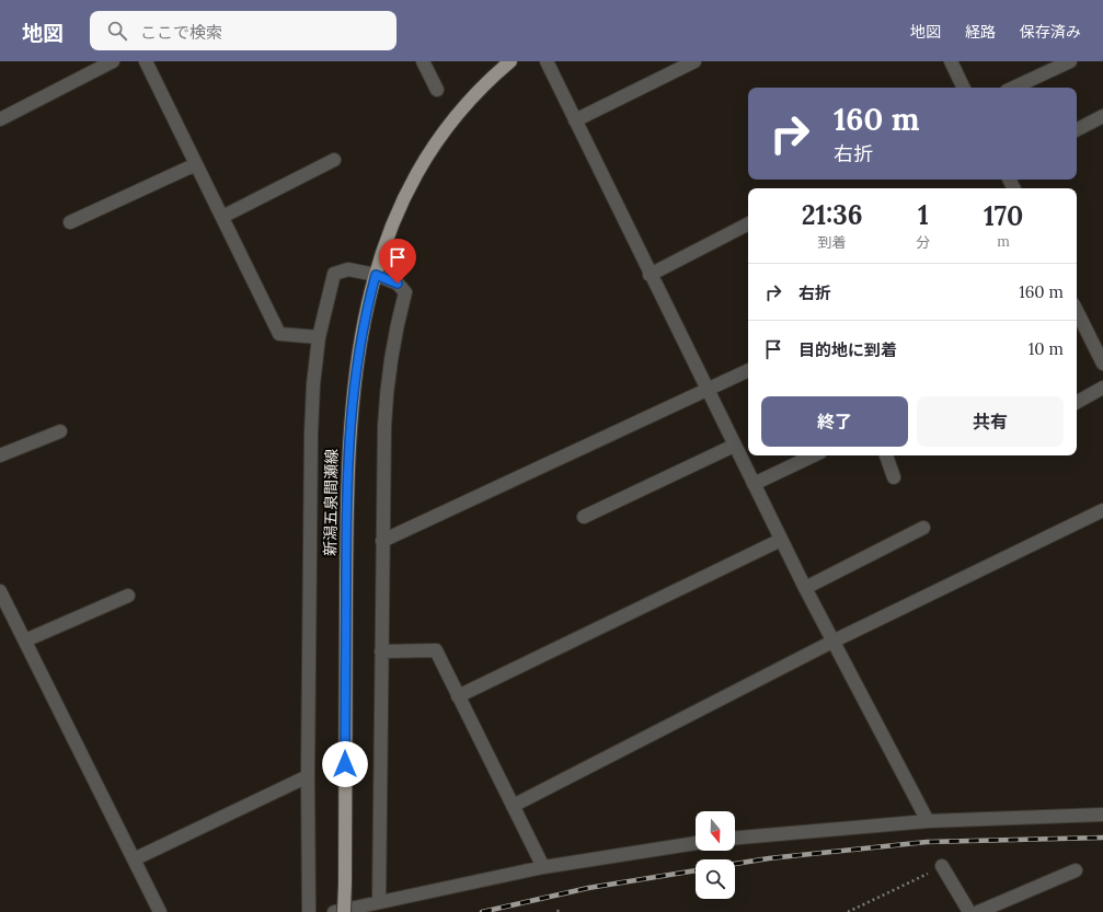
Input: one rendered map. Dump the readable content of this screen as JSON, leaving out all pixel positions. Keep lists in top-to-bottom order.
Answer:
{
  "streets": {
    "main road": ["新潟五泉間瀬線"]
  },
  "north": "bottom",
  "page": {
    "header": "地図",
    "search": "ここで検索",
    "nav": ["地図", "経路", "保存済み"],
    "turn": ["160 m", "右折"],
    "eta": [
      "21:36",
      "到着",
      "1",
      "分",
      "170",
      "m"
    ],
    "list": [
      {
        "name": "右折",
        "value": "160 m"
      },
      {
        "name": "目的地に到着",
        "value": "10 m"
      }
    ],
    "buttons": ["終了", "共有"]
  }
}
